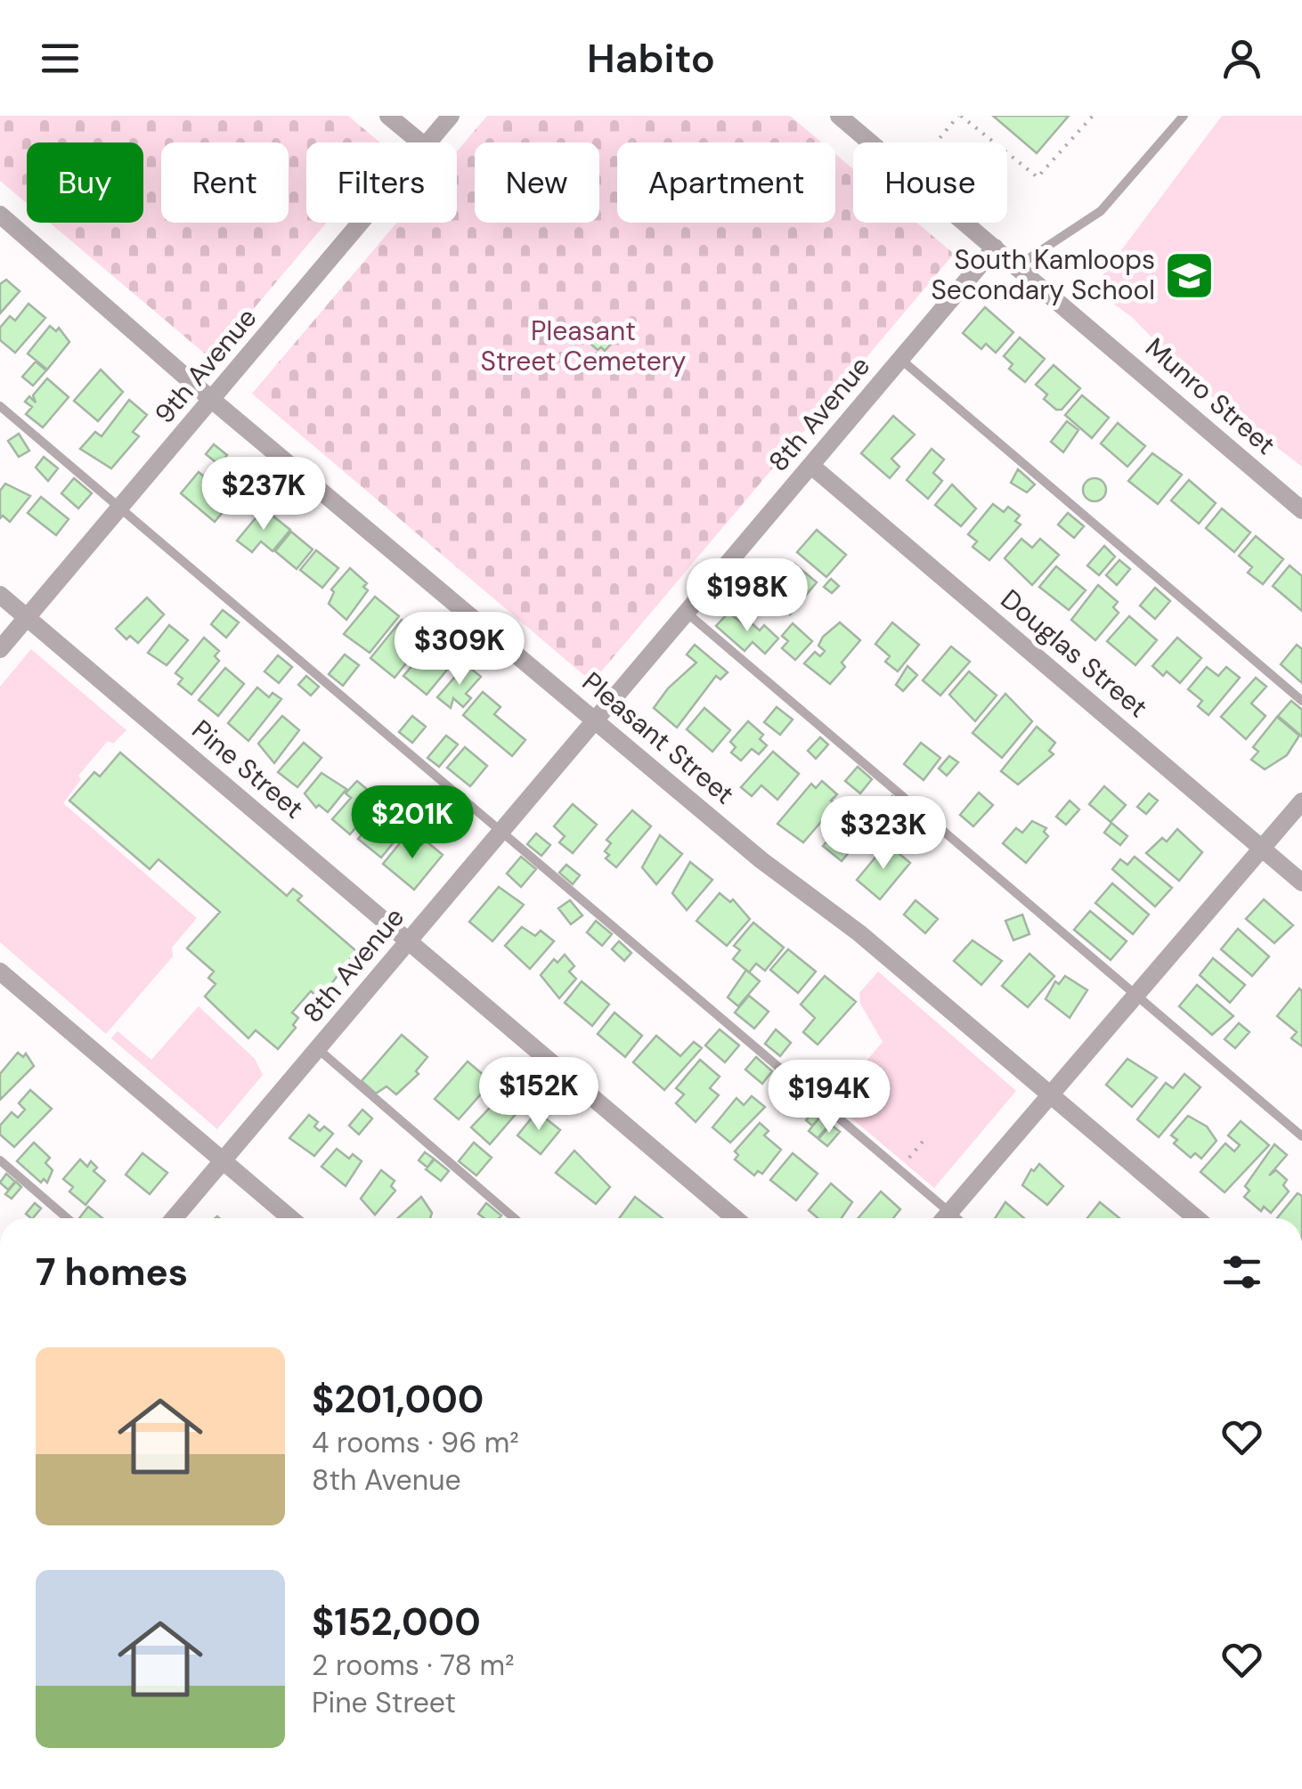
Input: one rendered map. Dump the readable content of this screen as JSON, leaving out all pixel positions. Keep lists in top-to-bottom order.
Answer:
{
  "streets": {
    "street": [
      "9th Avenue",
      "Munro Street",
      "8th Avenue",
      "Douglas Street",
      "Pleasant Street",
      "Pine Street"
    ]
  },
  "crossings": [
    ["9th Avenue", "Pleasant Street"],
    ["9th Avenue", "Pine Street"],
    ["Munro Street", "8th Avenue"],
    ["8th Avenue", "Douglas Street"],
    ["8th Avenue", "Pleasant Street"],
    ["8th Avenue", "Pine Street"]
  ],
  "parks": ["Pleasant Street Cemetery"],
  "places": {
    "school or university": ["South Kamloops Secondary School"]
  },
  "page": {
    "header": "Habito",
    "chip": [
      "Buy",
      "Rent",
      "Filters",
      "New",
      "Apartment",
      "House"
    ],
    "price": [
      "$237K",
      "$198K",
      "$309K",
      "$201K",
      "$323K",
      "$152K",
      "$194K"
    ],
    "heading": "7 homes",
    "list": [
      {
        "name": "$201,000",
        "note": "4 rooms · 96 m² · 8th Avenue"
      },
      {
        "name": "$152,000",
        "note": "2 rooms · 78 m² · Pine Street"
      }
    ]
  }
}
